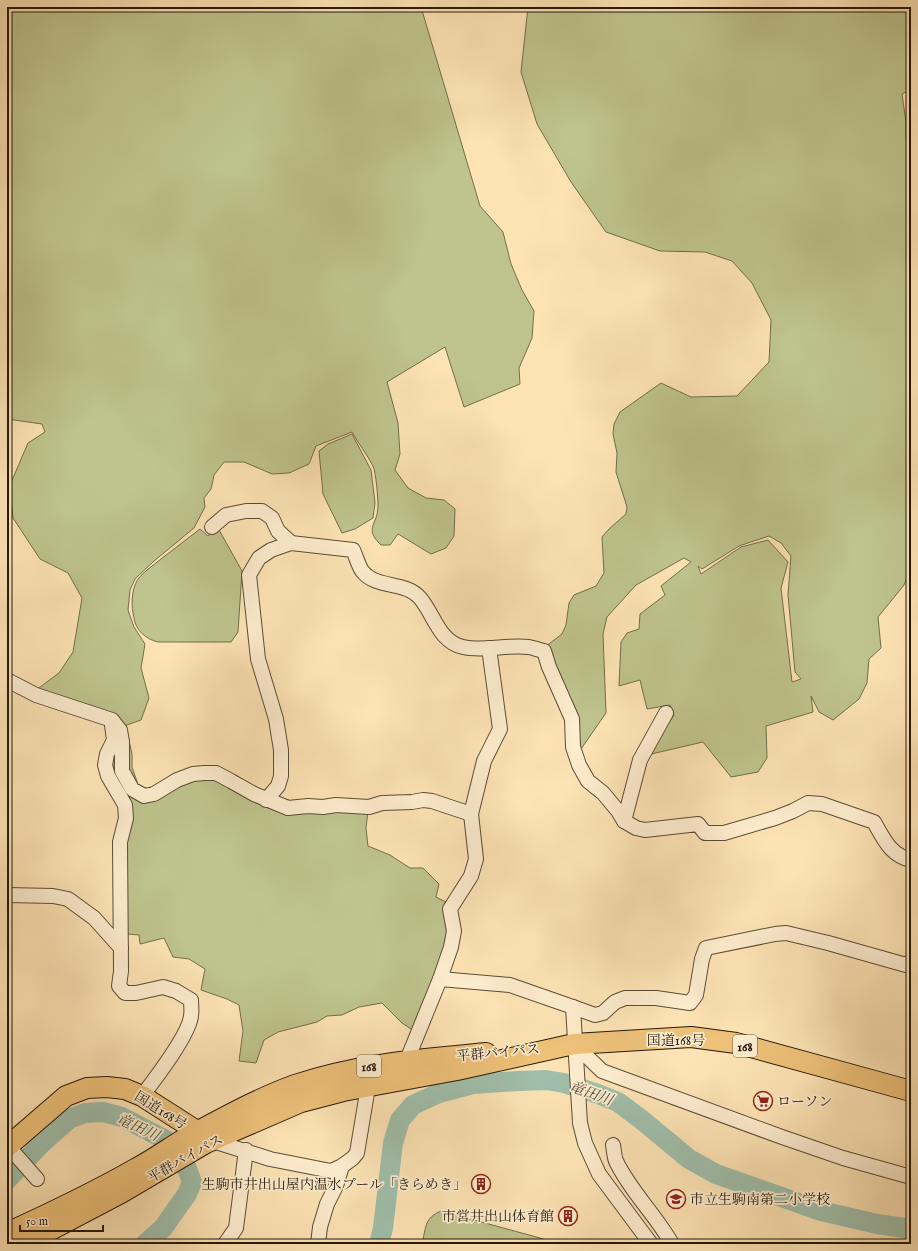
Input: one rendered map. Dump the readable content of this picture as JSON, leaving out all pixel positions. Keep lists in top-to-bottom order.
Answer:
{
  "streets": {
    "highway": ["国道168号", "168", "平群バイパス"]
  },
  "crossings": [
    ["国道168号", "平群バイパス"]
  ],
  "water": ["竜田川"],
  "places": {
    "supermarket": ["ローソン"],
    "building": ["生駒市井出山屋内温水プール「きらめき」", "市営井出山体育館"],
    "school or university": ["市立生駒南第二小学校"]
  },
  "scale_bar": "50 m"
}
